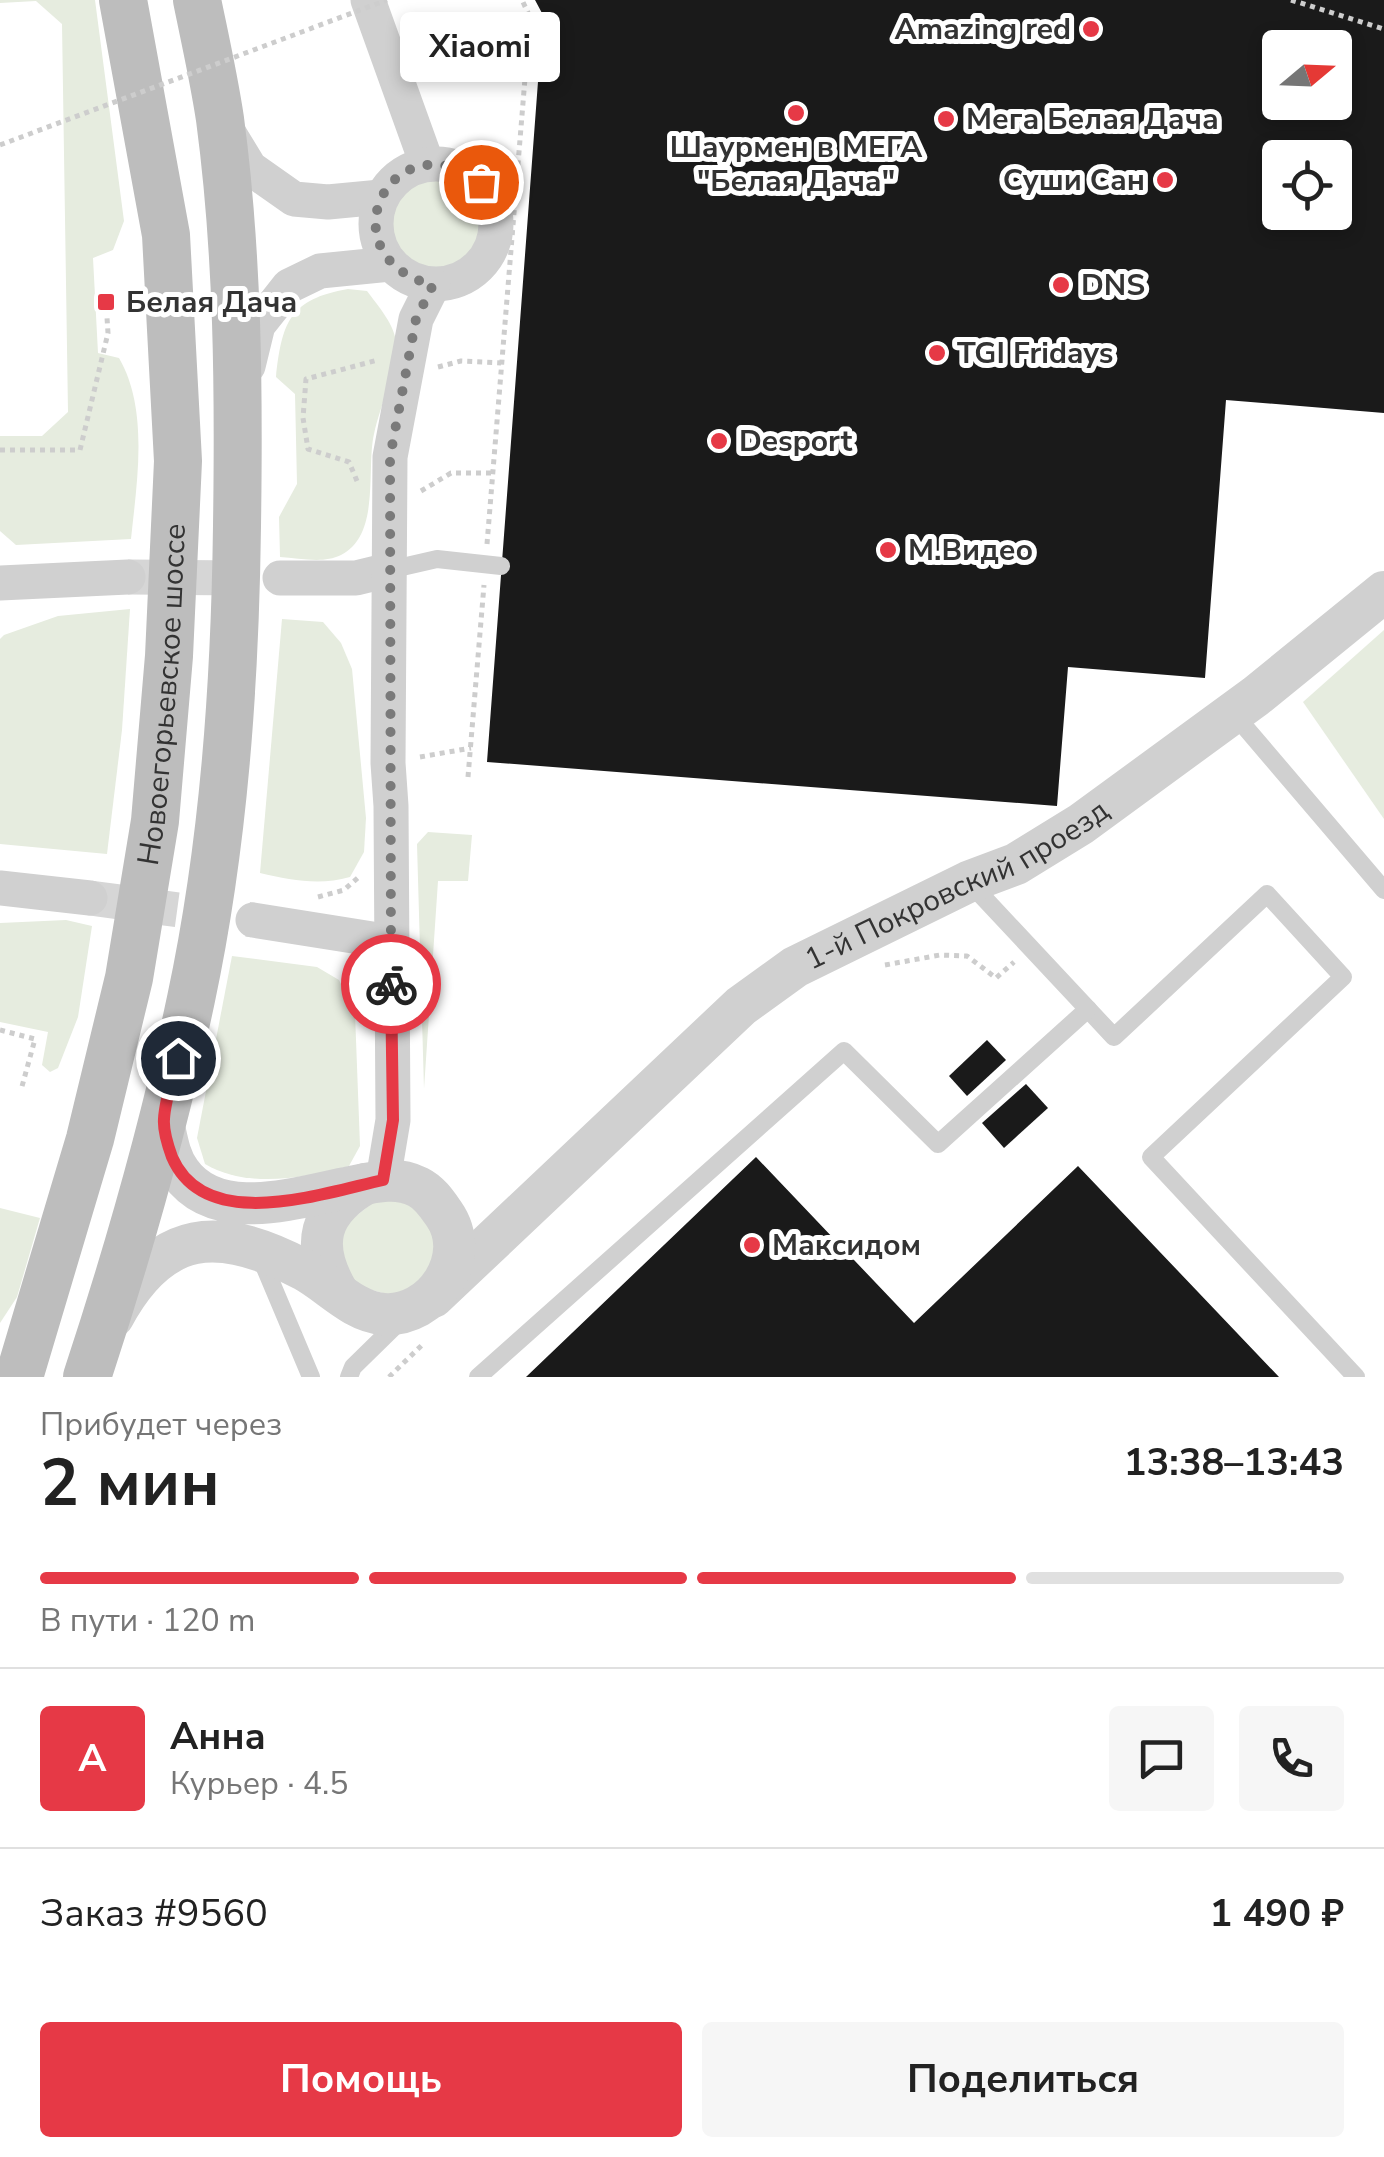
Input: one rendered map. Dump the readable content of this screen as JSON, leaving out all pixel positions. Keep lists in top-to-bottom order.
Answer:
{
  "streets": {
    "main road": ["Новоегорьевское шоссе"],
    "street": ["1-й Покровский проезд"]
  },
  "places": {
    "other": [
      "Amazing red",
      "Шаурмен в МЕГА \"Белая Дача\"",
      "Мега Белая Дача",
      "Суши Сан",
      "Xiaomi",
      "DNS",
      "TGI Fridays",
      "Desport",
      "М.Видео",
      "Максидом"
    ],
    "transit": ["Белая Дача"]
  },
  "north": "right",
  "page": {
    "bubble": "Xiaomi",
    "heading": ["2 мин", "Прибудет через", "13:38–13:43"],
    "panel": [
      "Анна",
      "Курьер · 4.5",
      "Заказ #9560",
      "1 490 ₽"
    ],
    "bar": "В пути · 120 m",
    "round": "А",
    "buttons": ["Помощь", "Поделиться"]
  }
}
